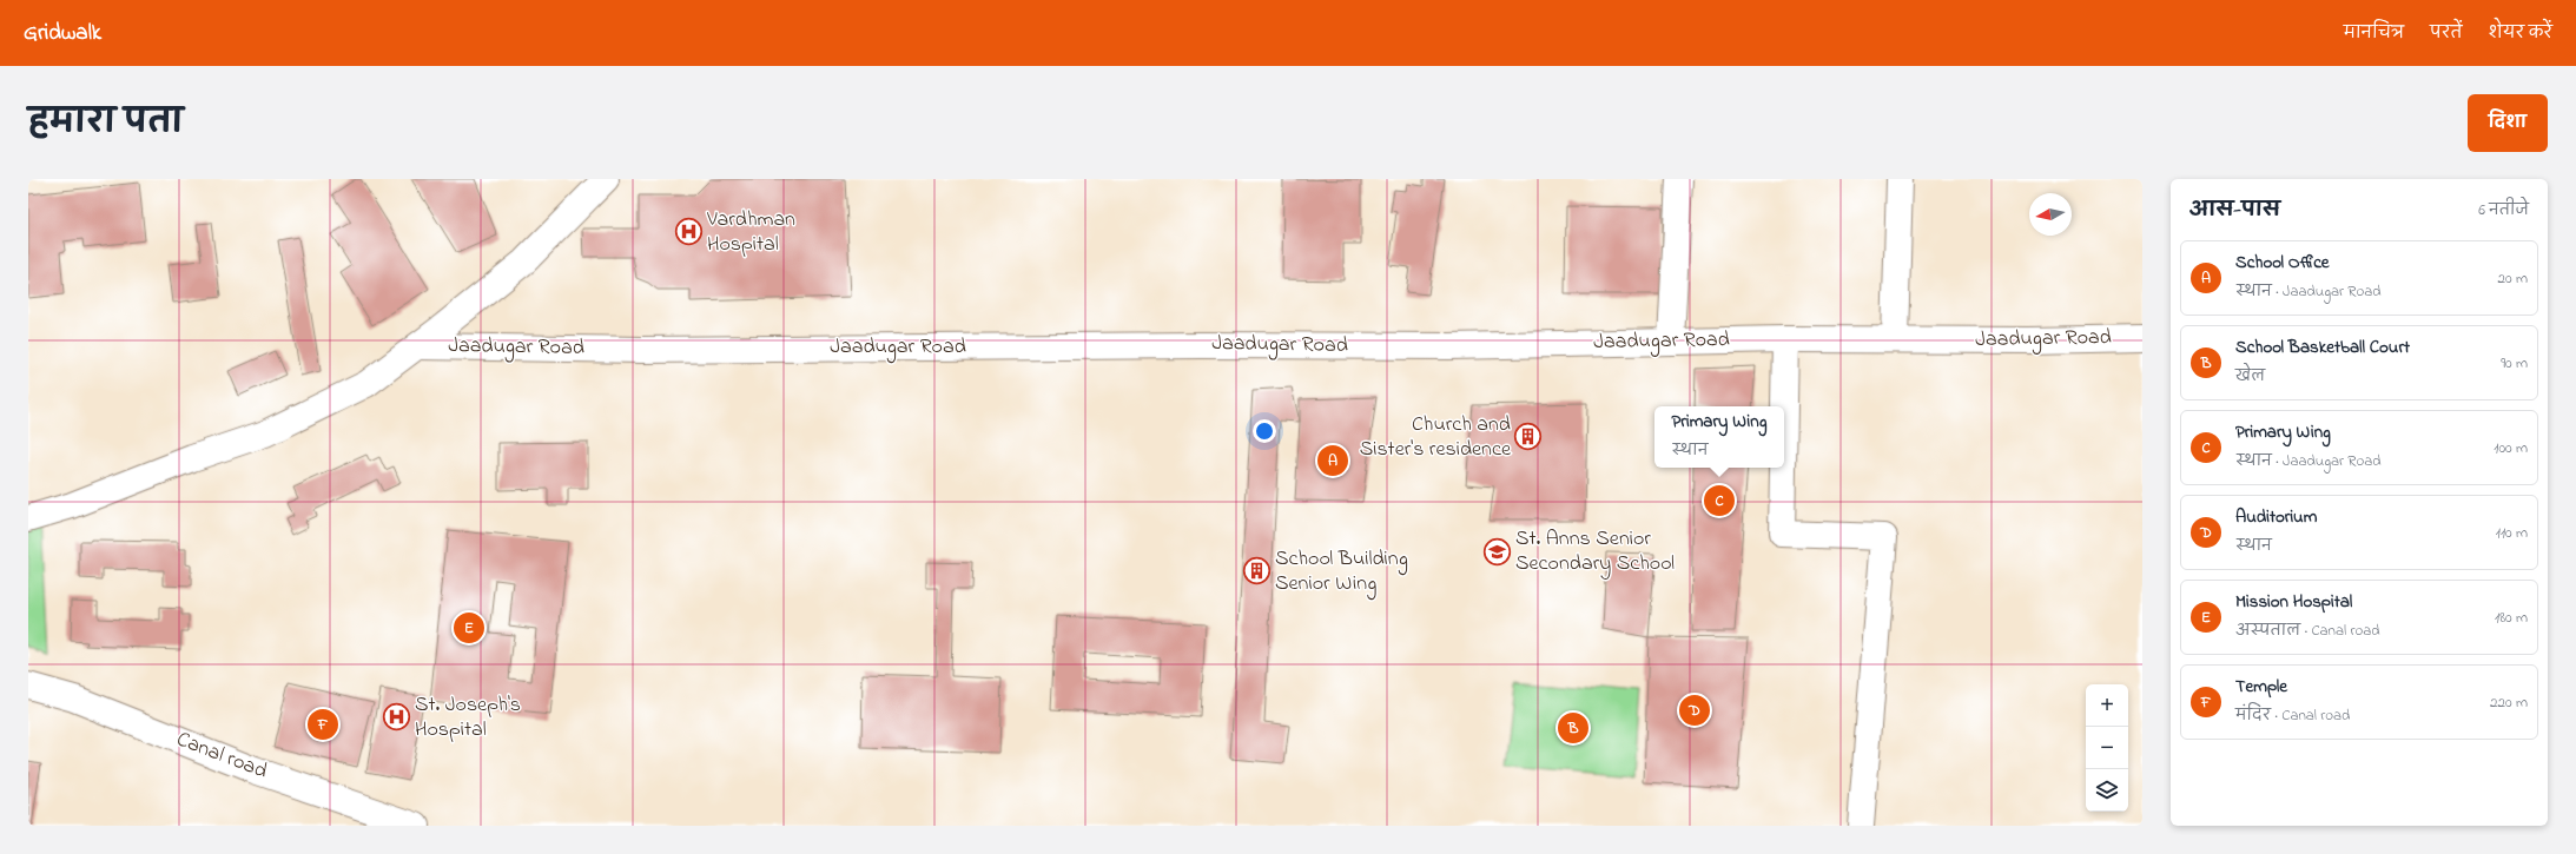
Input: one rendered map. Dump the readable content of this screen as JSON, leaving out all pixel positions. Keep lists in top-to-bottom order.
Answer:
{
  "streets": {
    "street": ["Jaadugar Road", "Canal road"]
  },
  "places": {
    "hospital": ["Vardhman Hospital", "St. Joseph's Hospital"],
    "building": ["Church and Sister's residence", "School Building Senior Wing"],
    "school or university": ["St. Anns Senior Secondary School"]
  },
  "north": "left",
  "page": {
    "header": "Gridwalk",
    "nav": ["मानचित्र", "परतें", "शेयर करें"],
    "title": "हमारा पता",
    "buttons": "दिशा",
    "heading": ["आस-पास", "6 नतीजे"],
    "list": [
      {
        "mark": "A",
        "name": "School Office",
        "note": "स्थान · Jaadugar Road",
        "value": "20 m"
      },
      {
        "mark": "B",
        "name": "School Basketball Court",
        "note": "खेल",
        "value": "90 m"
      },
      {
        "mark": "C",
        "name": "Primary Wing",
        "note": "स्थान · Jaadugar Road",
        "value": "100 m"
      },
      {
        "mark": "D",
        "name": "Auditorium",
        "note": "स्थान",
        "value": "110 m"
      },
      {
        "mark": "E",
        "name": "Mission Hospital",
        "note": "अस्पताल · Canal road",
        "value": "180 m"
      },
      {
        "mark": "F",
        "name": "Temple",
        "note": "मंदिर · Canal road",
        "value": "220 m"
      }
    ],
    "popup": ["Primary Wing", "स्थान"],
    "pins": [
      "A",
      "C",
      "E",
      "D",
      "F",
      "B"
    ],
    "map_buttons": ["+", "−"]
  }
}
